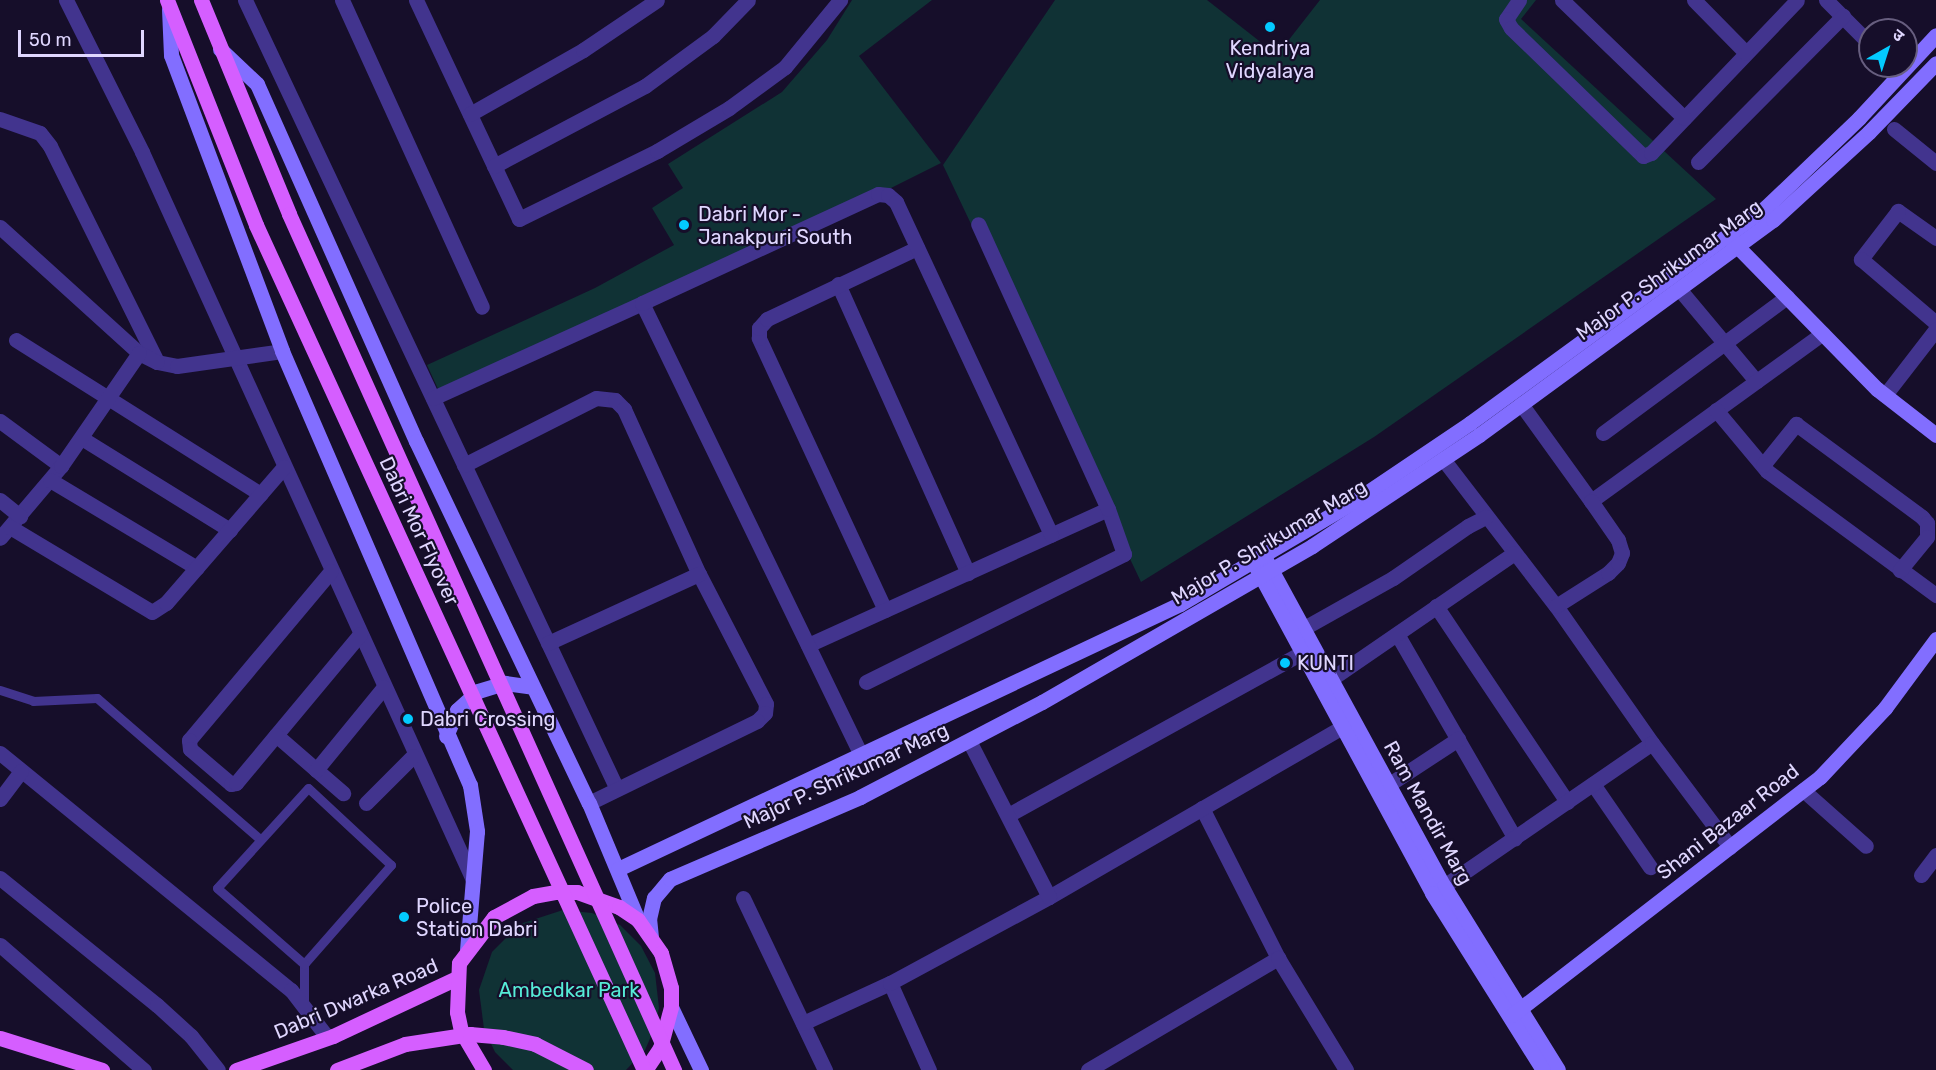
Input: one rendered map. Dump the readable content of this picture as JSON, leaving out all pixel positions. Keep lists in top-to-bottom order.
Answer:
{
  "streets": {
    "main road": ["Dabri Mor Flyover", "Dabri Dwarka Road"],
    "street": ["Major P. Shrikumar Marg", "Ram Mandir Marg", "Shani Bazaar Road"]
  },
  "crossings": [
    ["Major P. Shrikumar Marg", "Ram Mandir Marg"],
    ["Ram Mandir Marg", "Shani Bazaar Road"]
  ],
  "parks": ["Ambedkar Park"],
  "places": [
    "Kendriya Vidyalaya",
    "Dabri Mor - Janakpuri South",
    "KUNTI",
    "Dabri Crossing",
    "Police Station Dabri"
  ],
  "scale_bar": "50 m",
  "north": "top right"
}
